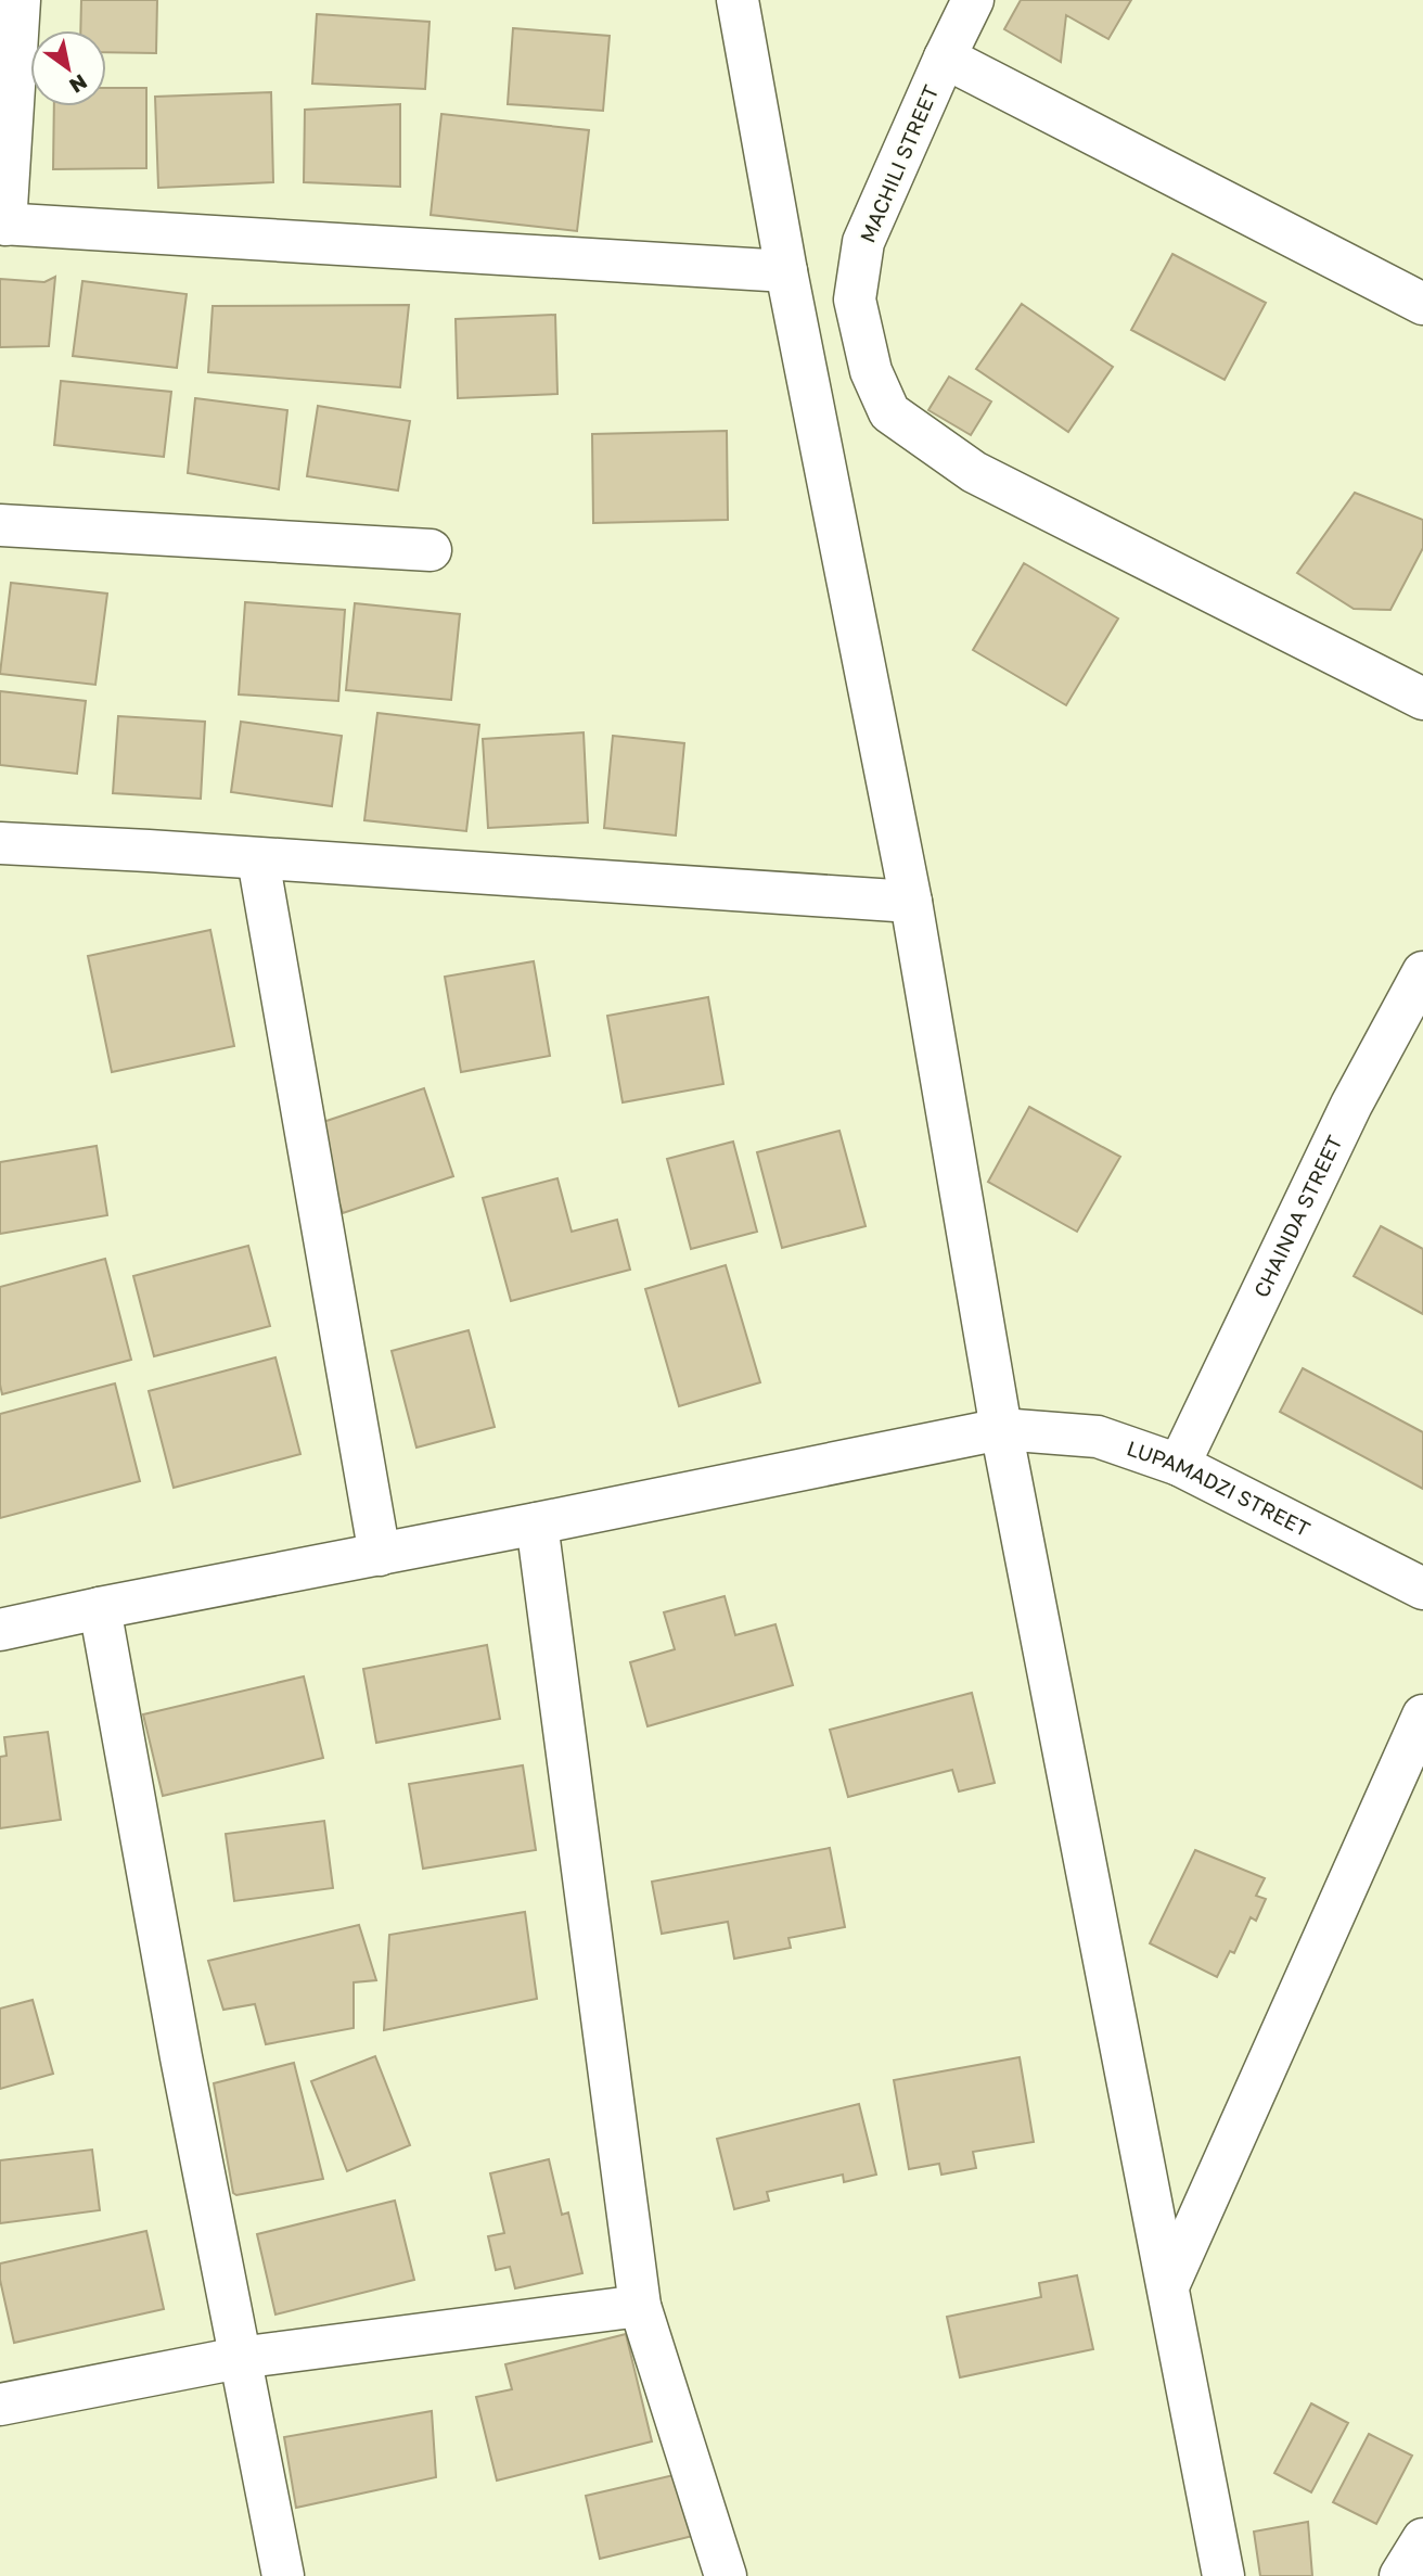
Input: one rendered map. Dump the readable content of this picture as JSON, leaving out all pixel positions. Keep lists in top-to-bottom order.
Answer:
{
  "streets": {
    "street": ["MACHILI STREET", "CHAINDA STREET", "LUPAMADZI STREET"]
  },
  "crossings": [
    ["CHAINDA STREET", "LUPAMADZI STREET"]
  ],
  "north": "bottom right"
}
